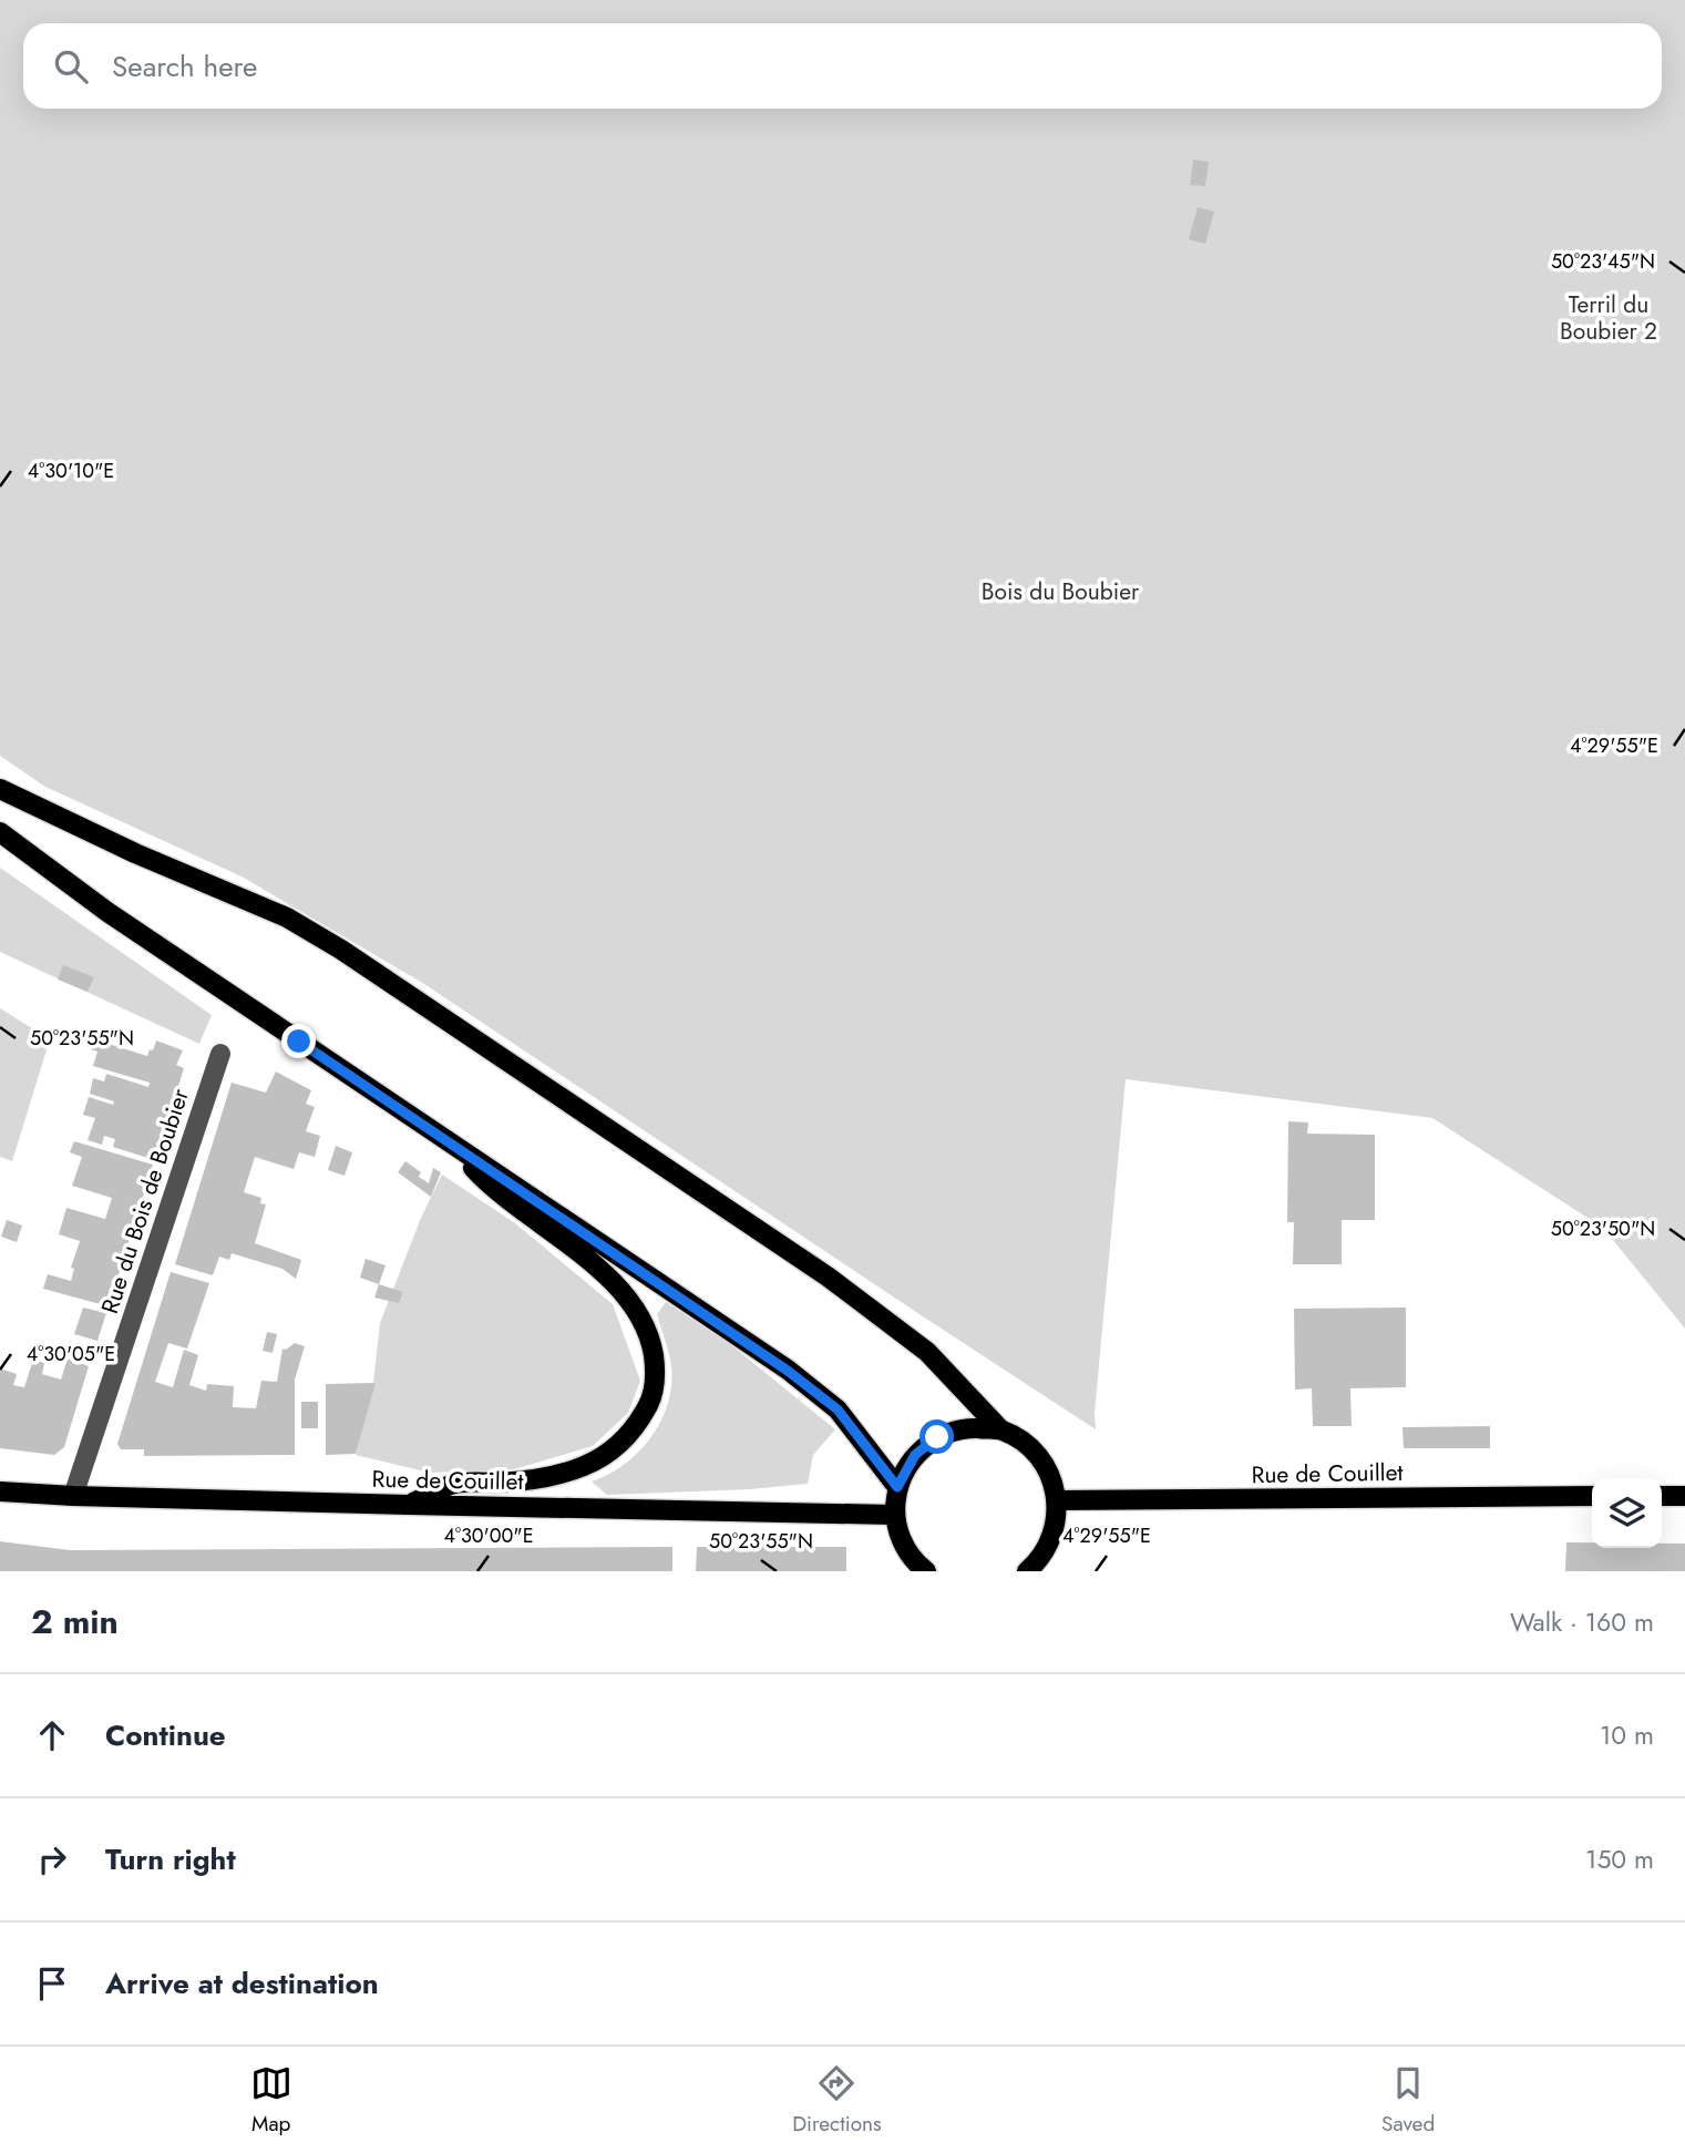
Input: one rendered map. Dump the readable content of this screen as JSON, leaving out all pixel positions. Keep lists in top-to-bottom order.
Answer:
{
  "streets": {
    "main road": ["Rue de Couillet"],
    "street": ["Rue du Bois de Boubier"]
  },
  "crossings": [
    ["Rue du Bois de Boubier", "Rue de Couillet"]
  ],
  "parks": ["Terril du Boubier 2", "Bois du Boubier"],
  "page": {
    "search": "Search here",
    "heading": ["2 min", "Walk · 160 m"],
    "list": [
      ["Continue", "10 m"],
      ["Turn right", "150 m"],
      "Arrive at destination"
    ],
    "nav": ["Map", "Directions", "Saved"]
  },
  "coordinates": [
    "50°23'45\"N",
    "4°30'10\"E",
    "4°29'55\"E",
    "50°23'55\"N",
    "50°23'50\"N",
    "4°30'05\"E",
    "4°30'00\"E"
  ]
}
